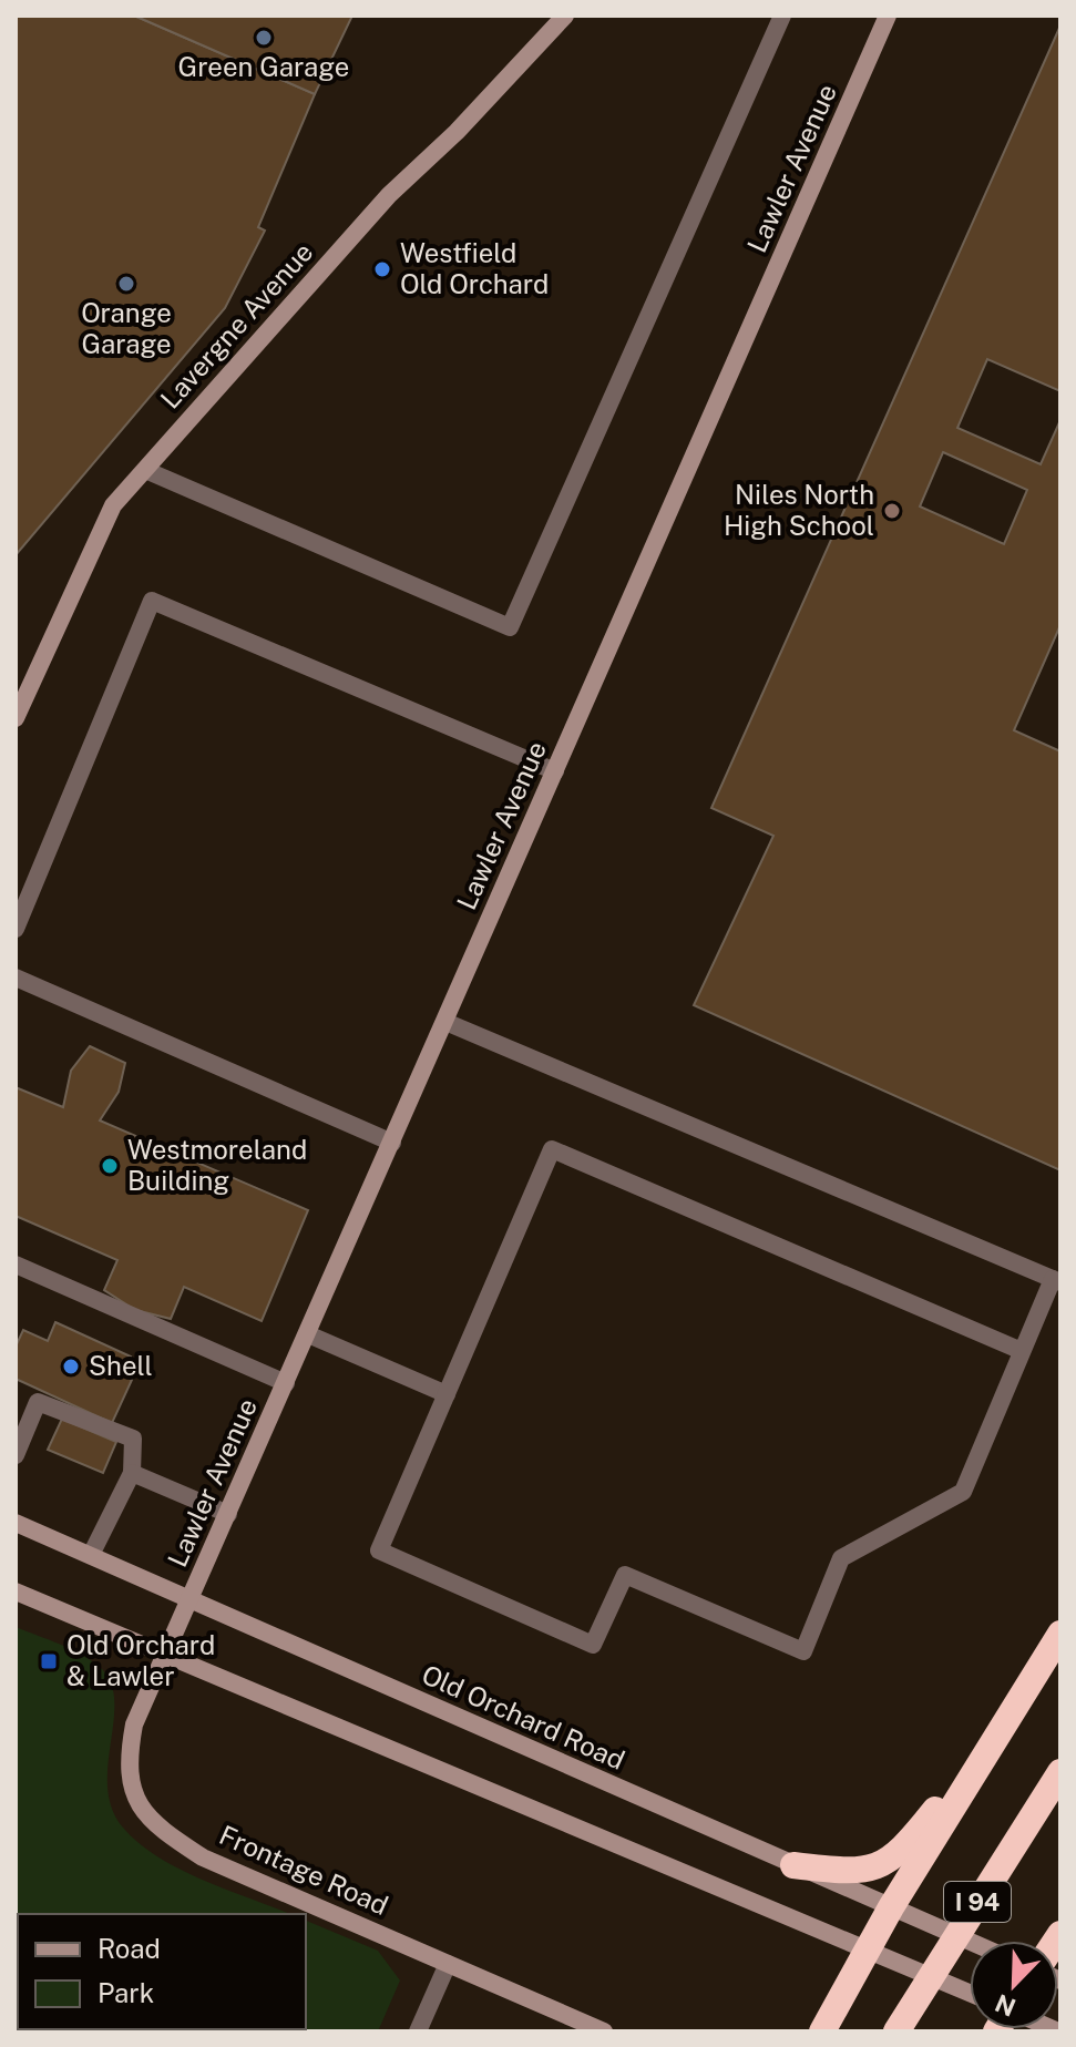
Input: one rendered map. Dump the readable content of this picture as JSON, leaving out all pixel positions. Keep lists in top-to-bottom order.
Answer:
{
  "streets": {
    "highway": ["I 94"],
    "street": [
      "Lawler Avenue",
      "Lavergne Avenue",
      "Old Orchard Road",
      "Frontage Road"
    ]
  },
  "crossings": [
    ["Lawler Avenue", "Old Orchard Road"],
    ["Lawler Avenue", "Frontage Road"]
  ],
  "places": {
    "other": [
      "Green Garage",
      "Westfield Old Orchard",
      "Orange Garage",
      "Niles North High School",
      "Westmoreland Building",
      "Shell"
    ],
    "transit": ["Old Orchard & Lawler"]
  },
  "legend": ["Road", "Park"],
  "north": "bottom left"
}
